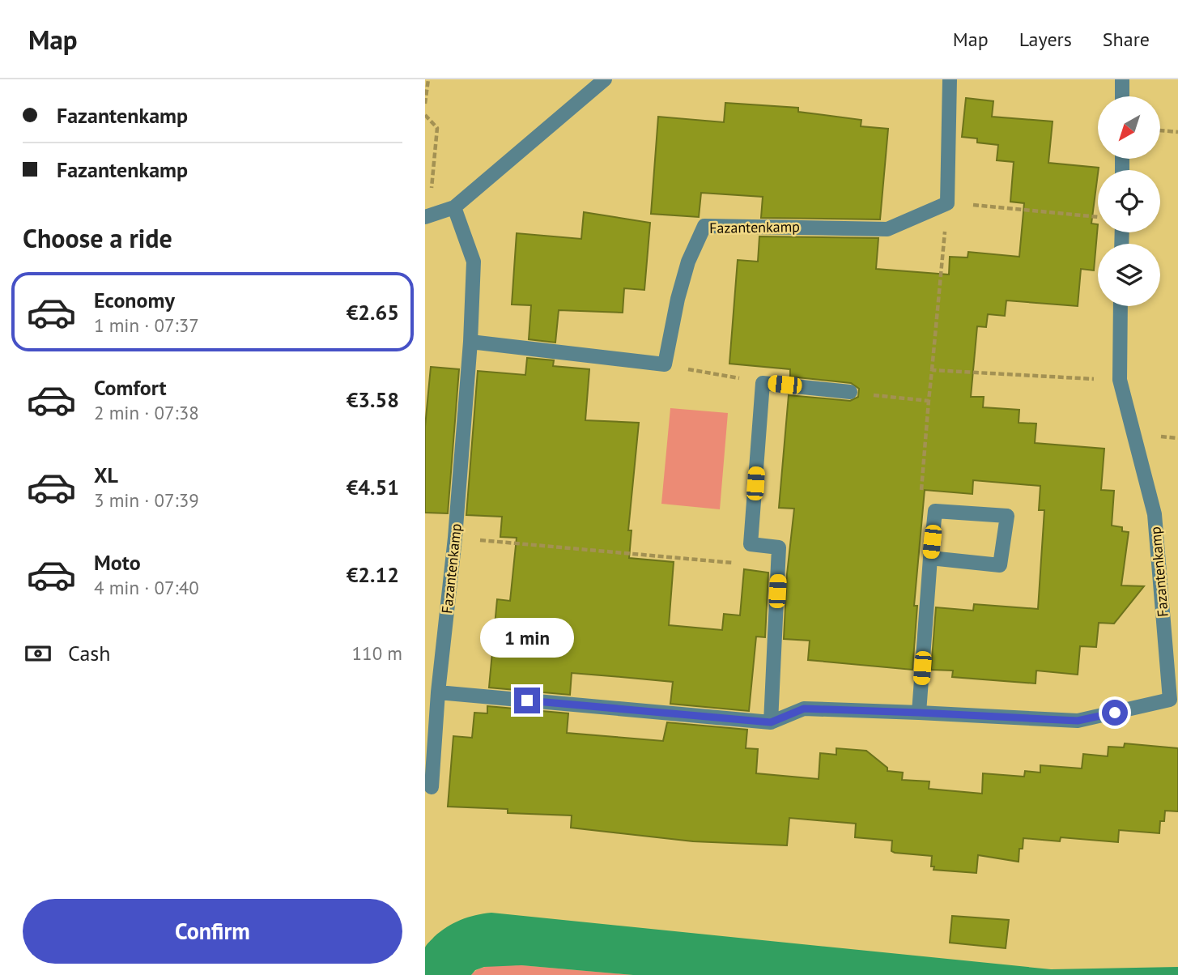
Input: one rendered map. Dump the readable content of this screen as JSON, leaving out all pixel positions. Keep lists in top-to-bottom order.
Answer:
{
  "streets": {
    "street": ["Fazantenkamp"]
  },
  "north": "bottom left",
  "page": {
    "header": "Map",
    "nav": ["Map", "Layers", "Share"],
    "banner": ["Fazantenkamp", "Fazantenkamp"],
    "heading": "Choose a ride",
    "list": [
      {
        "name": "Economy",
        "note": "1 min · 07:37",
        "value": "€2.65"
      },
      {
        "name": "Comfort",
        "note": "2 min · 07:38",
        "value": "€3.58"
      },
      {
        "name": "XL",
        "note": "3 min · 07:39",
        "value": "€4.51"
      },
      {
        "name": "Moto",
        "note": "4 min · 07:40",
        "value": "€2.12"
      }
    ],
    "bubble": "1 min",
    "pay": ["Cash", "110 m"],
    "buttons": "Confirm"
  }
}
